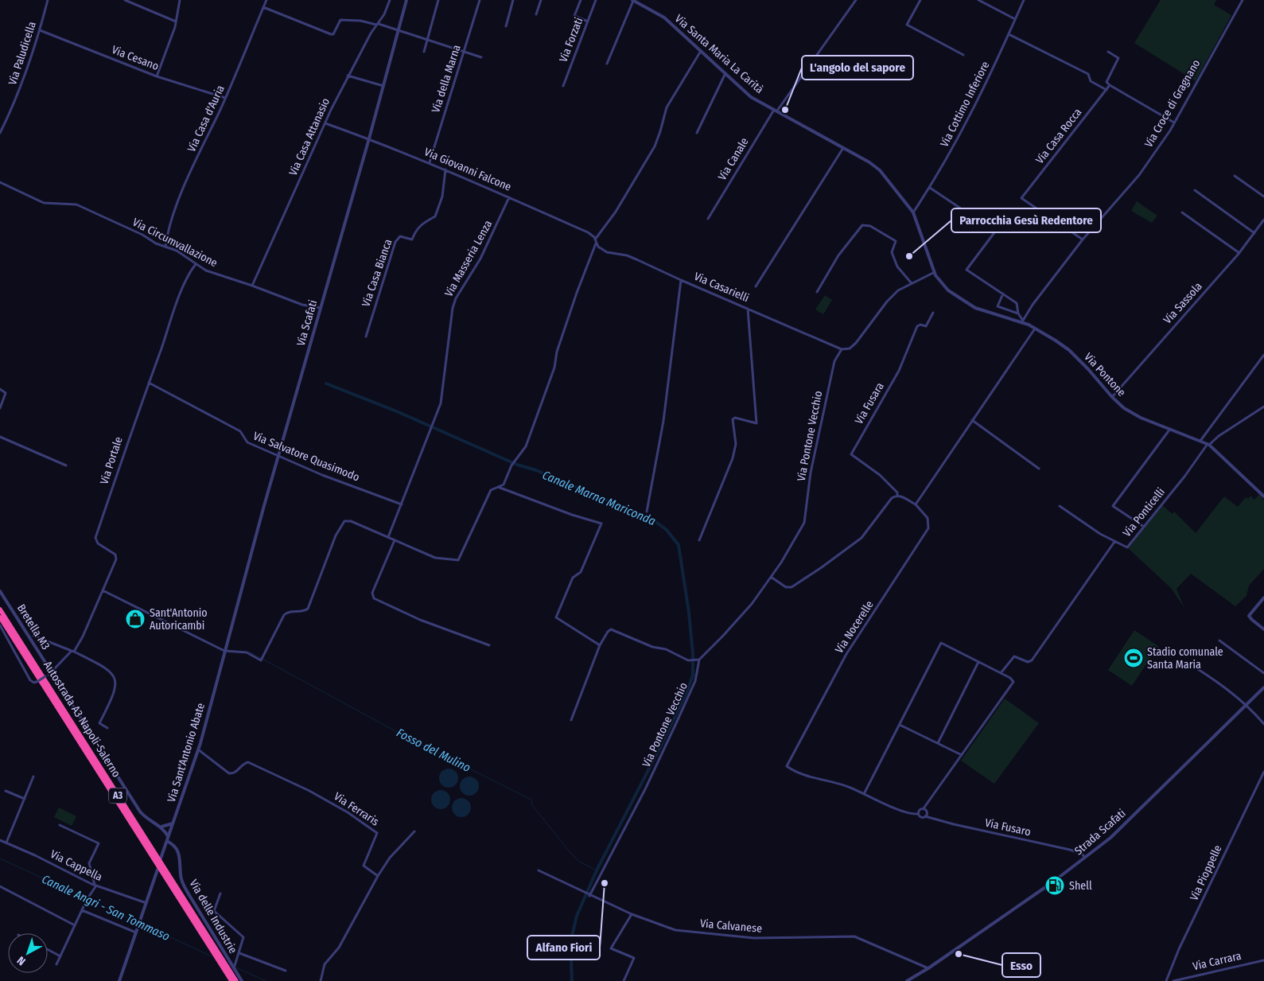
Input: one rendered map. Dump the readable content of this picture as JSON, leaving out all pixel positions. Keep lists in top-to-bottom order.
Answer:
{
  "streets": {
    "highway": ["Autostrada A3 Napoli-Salerno", "A3"],
    "street": [
      "Via Forzati",
      "Via Paludicella",
      "Via Santa Maria La Carità",
      "Via Cesano",
      "Via della Marna",
      "Via Croce di Gragnano",
      "Via Cottimo Inferiore",
      "Via Casa d'Auria",
      "Via Casa Rocca",
      "Via Casa Attanasio",
      "Via Canale",
      "Via Giovanni Falcone",
      "Via Circumvallazione",
      "Via Masseria Lenza",
      "Via Casa Bianca",
      "Via Casarielli",
      "Via Sassola",
      "Via Scafati",
      "Via Pontone",
      "Via Fusara",
      "Via Pontone Vecchio",
      "Via Salvatore Quasimodo",
      "Via Portale",
      "Via Ponticelli",
      "Bretella M3",
      "Via Nocerelle",
      "Via Sant'Antonio Abate",
      "Via Ferraris",
      "Via Fusaro",
      "Strada Scafati",
      "Via Cappella",
      "Via Pioppelle",
      "Via delle Industrie",
      "Via Calvanese",
      "Via Carrara"
    ]
  },
  "crossings": [
    ["Via Paludicella", "Via Cesano"],
    ["Via Santa Maria La Carità", "Via Croce di Gragnano"],
    ["Via Santa Maria La Carità", "Via Cottimo Inferiore"],
    ["Via Santa Maria La Carità", "Via Canale"],
    ["Via Santa Maria La Carità", "Via Pontone"],
    ["Via Cesano", "Via Casa d'Auria"],
    ["Via della Marna", "Via Giovanni Falcone"],
    ["Via Croce di Gragnano", "Via Casa Rocca"],
    ["Via Casa d'Auria", "Via Circumvallazione"],
    ["Via Casa Attanasio", "Via Giovanni Falcone"],
    ["Via Casa Attanasio", "Via Circumvallazione"],
    ["Via Giovanni Falcone", "Via Masseria Lenza"],
    ["Via Giovanni Falcone", "Via Casa Bianca"],
    ["Via Giovanni Falcone", "Via Casarielli"],
    ["Via Giovanni Falcone", "Via Scafati"],
    ["Via Circumvallazione", "Via Scafati"],
    ["Via Circumvallazione", "Via Portale"],
    ["Via Masseria Lenza", "Via Salvatore Quasimodo"],
    ["Via Casarielli", "Via Pontone Vecchio"],
    ["Via Sassola", "Via Pontone"],
    ["Via Scafati", "Via Salvatore Quasimodo"],
    ["Via Scafati", "Via Sant'Antonio Abate"],
    ["Via Pontone", "Via Ponticelli"],
    ["Via Fusara", "Via Nocerelle"],
    ["Via Pontone Vecchio", "Via Calvanese"],
    ["Via Salvatore Quasimodo", "Via Portale"],
    ["Bretella M3", "Via Sant'Antonio Abate"],
    ["Via Nocerelle", "Via Fusaro"],
    ["Via Sant'Antonio Abate", "Via Ferraris"],
    ["Via Sant'Antonio Abate", "Via delle Industrie"],
    ["Via Fusaro", "Strada Scafati"],
    ["Strada Scafati", "Via Calvanese"]
  ],
  "water": ["Canale Marna Mariconda", "Fosso del Mulino", "Canale Angri - San Tommaso"],
  "places": {
    "other": [
      "L'angolo del sapore",
      "Parrocchia Gesù Redentore",
      "Alfano Fiori",
      "Esso"
    ],
    "shop": ["Sant'Antonio Autoricambi"],
    "sports": ["Stadio comunale Santa Maria"],
    "fuel station": ["Shell"]
  },
  "north": "bottom left"
}
